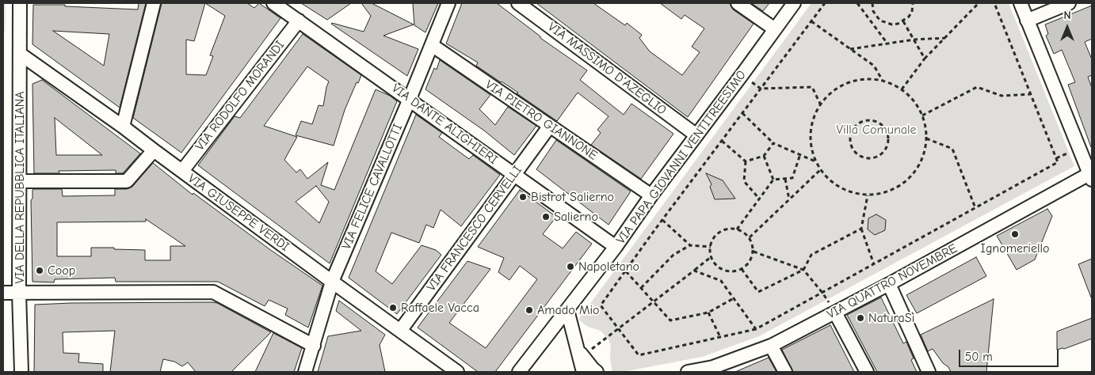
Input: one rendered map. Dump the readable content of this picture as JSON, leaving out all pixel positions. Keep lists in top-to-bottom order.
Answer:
{
  "streets": {
    "street": [
      "VIA MASSIMO D'AZEGLIO",
      "VIA RODOLFO MORANDI",
      "VIA PIETRO GIANNONE",
      "VIA DANTE ALIGHIERI",
      "VIA PAPA GIOVANNI VENTITREESIMO",
      "VIA FELICE CAVALLOTTI",
      "VIA DELLA REPUBBLICA ITALIANA",
      "VIA GIUSEPPE VERDI",
      "VIA FRANCESCO CERVELLI",
      "VIA QUATTRO NOVEMBRE"
    ]
  },
  "crossings": [
    ["VIA MASSIMO D'AZEGLIO", "VIA PAPA GIOVANNI VENTITREESIMO"],
    ["VIA RODOLFO MORANDI", "VIA DANTE ALIGHIERI"],
    ["VIA RODOLFO MORANDI", "VIA GIUSEPPE VERDI"],
    ["VIA PIETRO GIANNONE", "VIA PAPA GIOVANNI VENTITREESIMO"],
    ["VIA PIETRO GIANNONE", "VIA FELICE CAVALLOTTI"],
    ["VIA PIETRO GIANNONE", "VIA FRANCESCO CERVELLI"],
    ["VIA DANTE ALIGHIERI", "VIA PAPA GIOVANNI VENTITREESIMO"],
    ["VIA DANTE ALIGHIERI", "VIA FELICE CAVALLOTTI"],
    ["VIA DANTE ALIGHIERI", "VIA FRANCESCO CERVELLI"],
    ["VIA FELICE CAVALLOTTI", "VIA GIUSEPPE VERDI"],
    ["VIA DELLA REPUBBLICA ITALIANA", "VIA GIUSEPPE VERDI"],
    ["VIA GIUSEPPE VERDI", "VIA FRANCESCO CERVELLI"]
  ],
  "parks": ["Villa Comunale"],
  "places": [
    "Bistrot Salierno",
    "Salierno",
    "Ignomeriello",
    "Napoletano",
    "Coop",
    "Raffaele Vacca",
    "Amado Mio",
    "NaturaSì"
  ],
  "scale_bar": "50 m",
  "north": "top"
}
